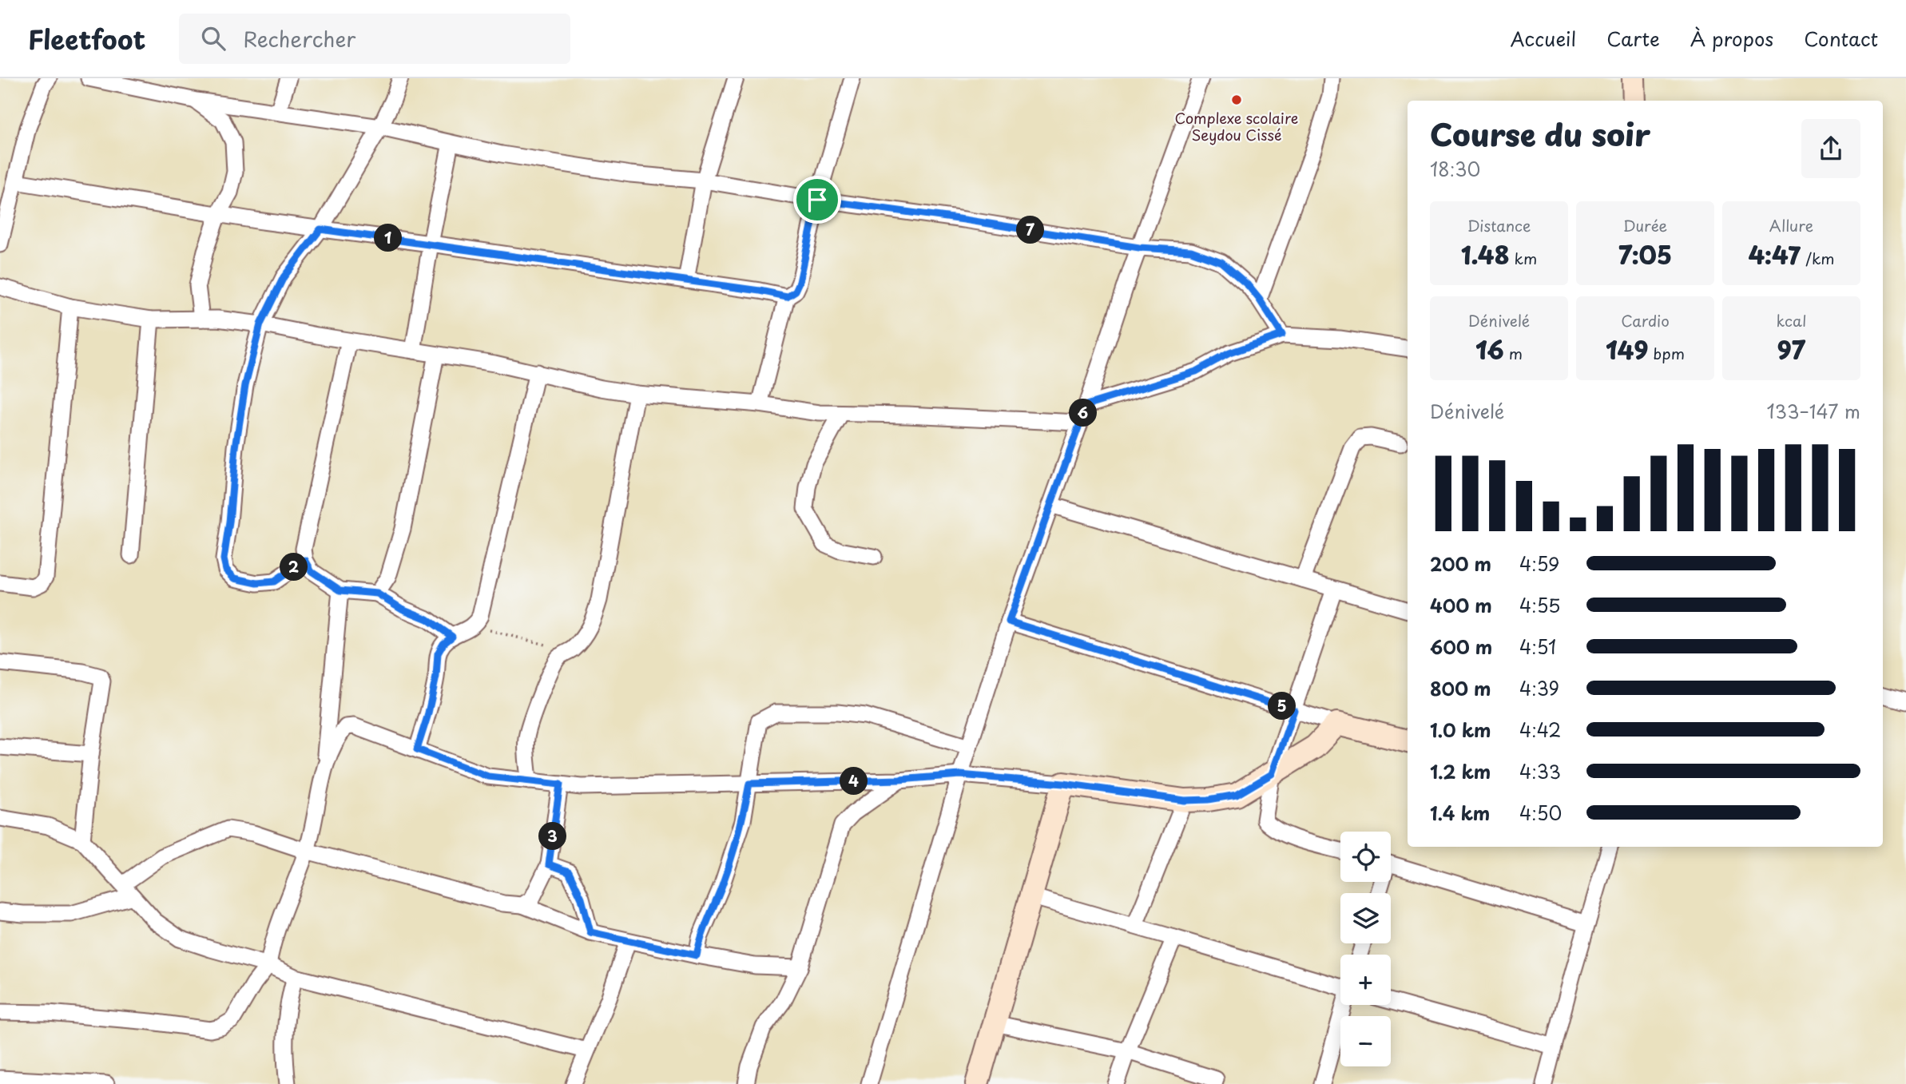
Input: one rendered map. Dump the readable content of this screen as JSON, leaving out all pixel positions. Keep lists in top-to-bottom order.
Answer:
{
  "places": ["Complexe scolaire Seydou Cissé"],
  "page": {
    "header": "Fleetfoot",
    "search": "Rechercher",
    "nav": [
      "Accueil",
      "Carte",
      "À propos",
      "Contact"
    ],
    "heading": ["Course du soir", "18:30"],
    "stats": [
      ["Distance", "1.48 km"],
      ["Durée", "7:05"],
      ["Allure", "4:47 /km"],
      ["Dénivelé", "16 m"],
      ["Cardio", "149 bpm"],
      ["kcal", "97"]
    ],
    "pins": [
      "7",
      "1",
      "6",
      "2",
      "5",
      "4",
      "3"
    ],
    "chart": ["Dénivelé", "133–147 m"],
    "list": [
      {
        "name": "200 m",
        "note": "4:59"
      },
      {
        "name": "400 m",
        "note": "4:55"
      },
      {
        "name": "600 m",
        "note": "4:51"
      },
      {
        "name": "800 m",
        "note": "4:39"
      },
      {
        "name": "1.0 km",
        "note": "4:42"
      },
      {
        "name": "1.2 km",
        "note": "4:33"
      },
      {
        "name": "1.4 km",
        "note": "4:50"
      }
    ],
    "map_buttons": ["+", "−"]
  }
}
